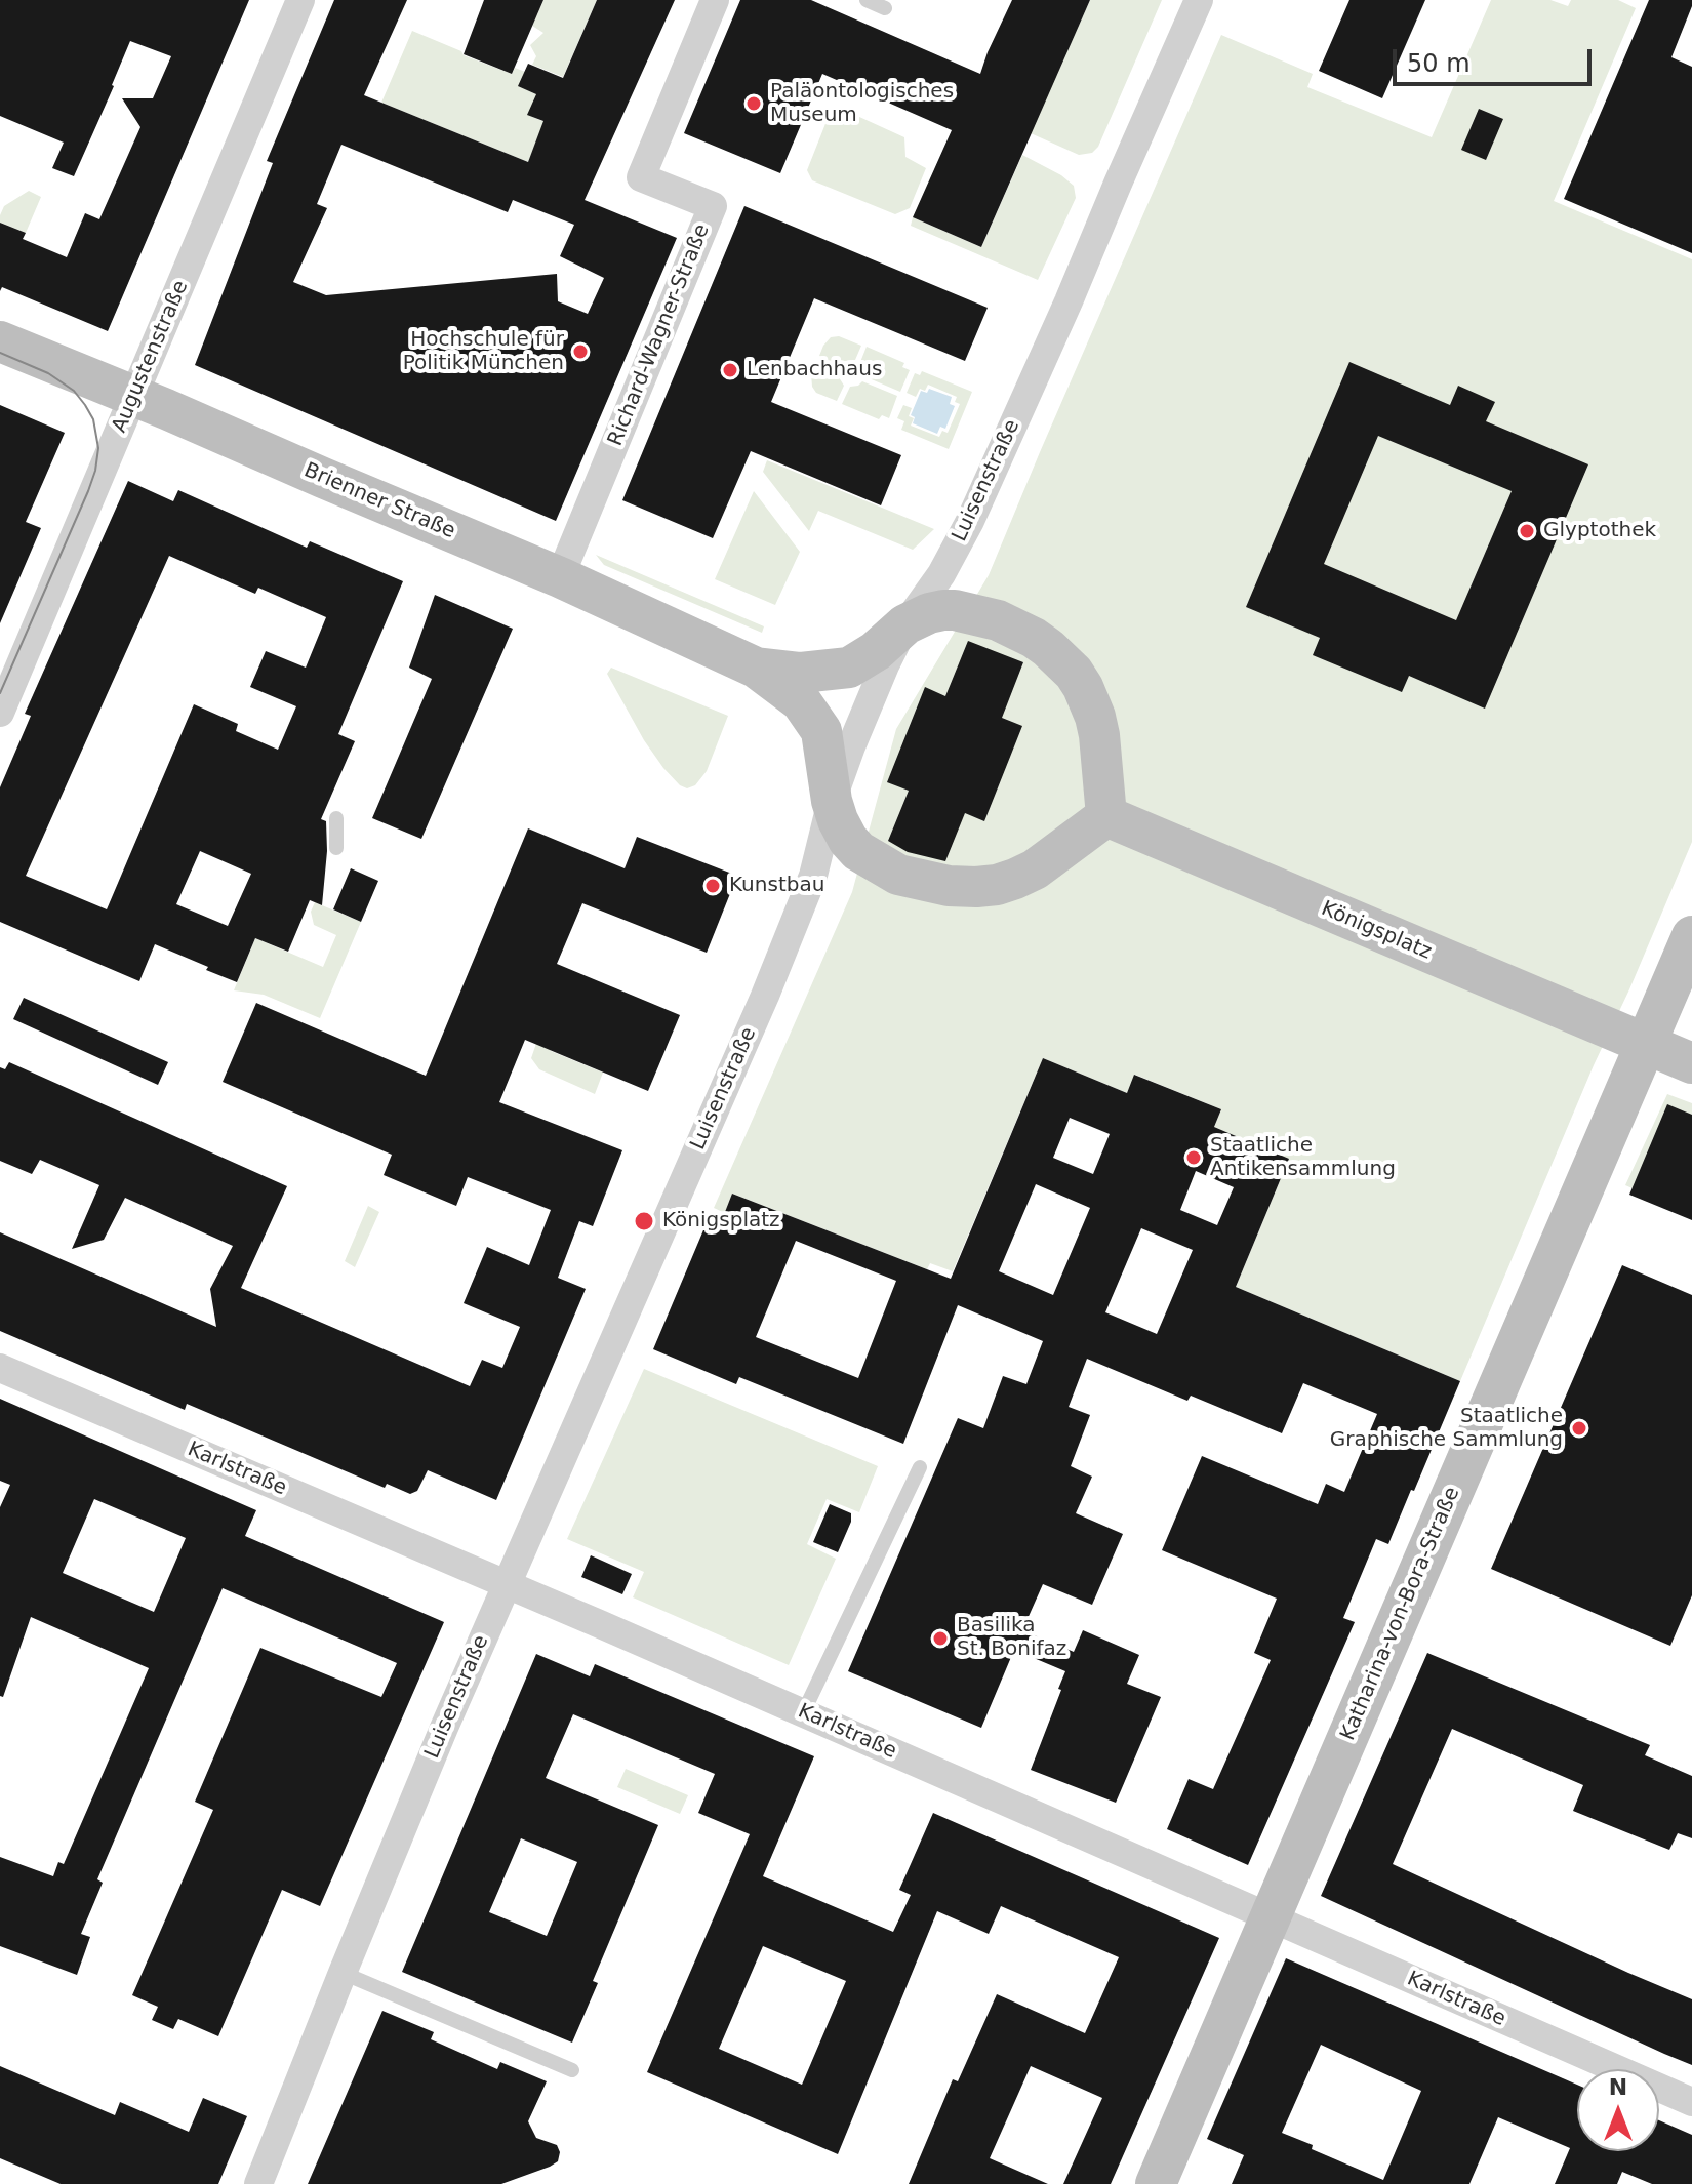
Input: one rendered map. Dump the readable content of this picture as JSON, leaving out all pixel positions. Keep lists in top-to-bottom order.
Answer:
{
  "streets": {
    "main road": ["Brienner Straße", "Königsplatz", "Katharina-von-Bora-Straße"],
    "street": [
      "Richard-Wagner-Straße",
      "Augustenstraße",
      "Luisenstraße",
      "Karlstraße"
    ]
  },
  "crossings": [
    ["Richard-Wagner-Straße", "Brienner Straße"],
    ["Augustenstraße", "Brienner Straße"],
    ["Luisenstraße", "Königsplatz"],
    ["Luisenstraße", "Karlstraße"],
    ["Königsplatz", "Katharina-von-Bora-Straße"],
    ["Karlstraße", "Katharina-von-Bora-Straße"]
  ],
  "places": [
    "Paläontologisches Museum",
    "Hochschule für Politik München",
    "Lenbachhaus",
    "Glyptothek",
    "Kunstbau",
    "Staatliche Antikensammlung",
    "Königsplatz",
    "Staatliche Graphische Sammlung",
    "Basilika St. Bonifaz"
  ],
  "scale_bar": "50 m",
  "north": "top"
}
